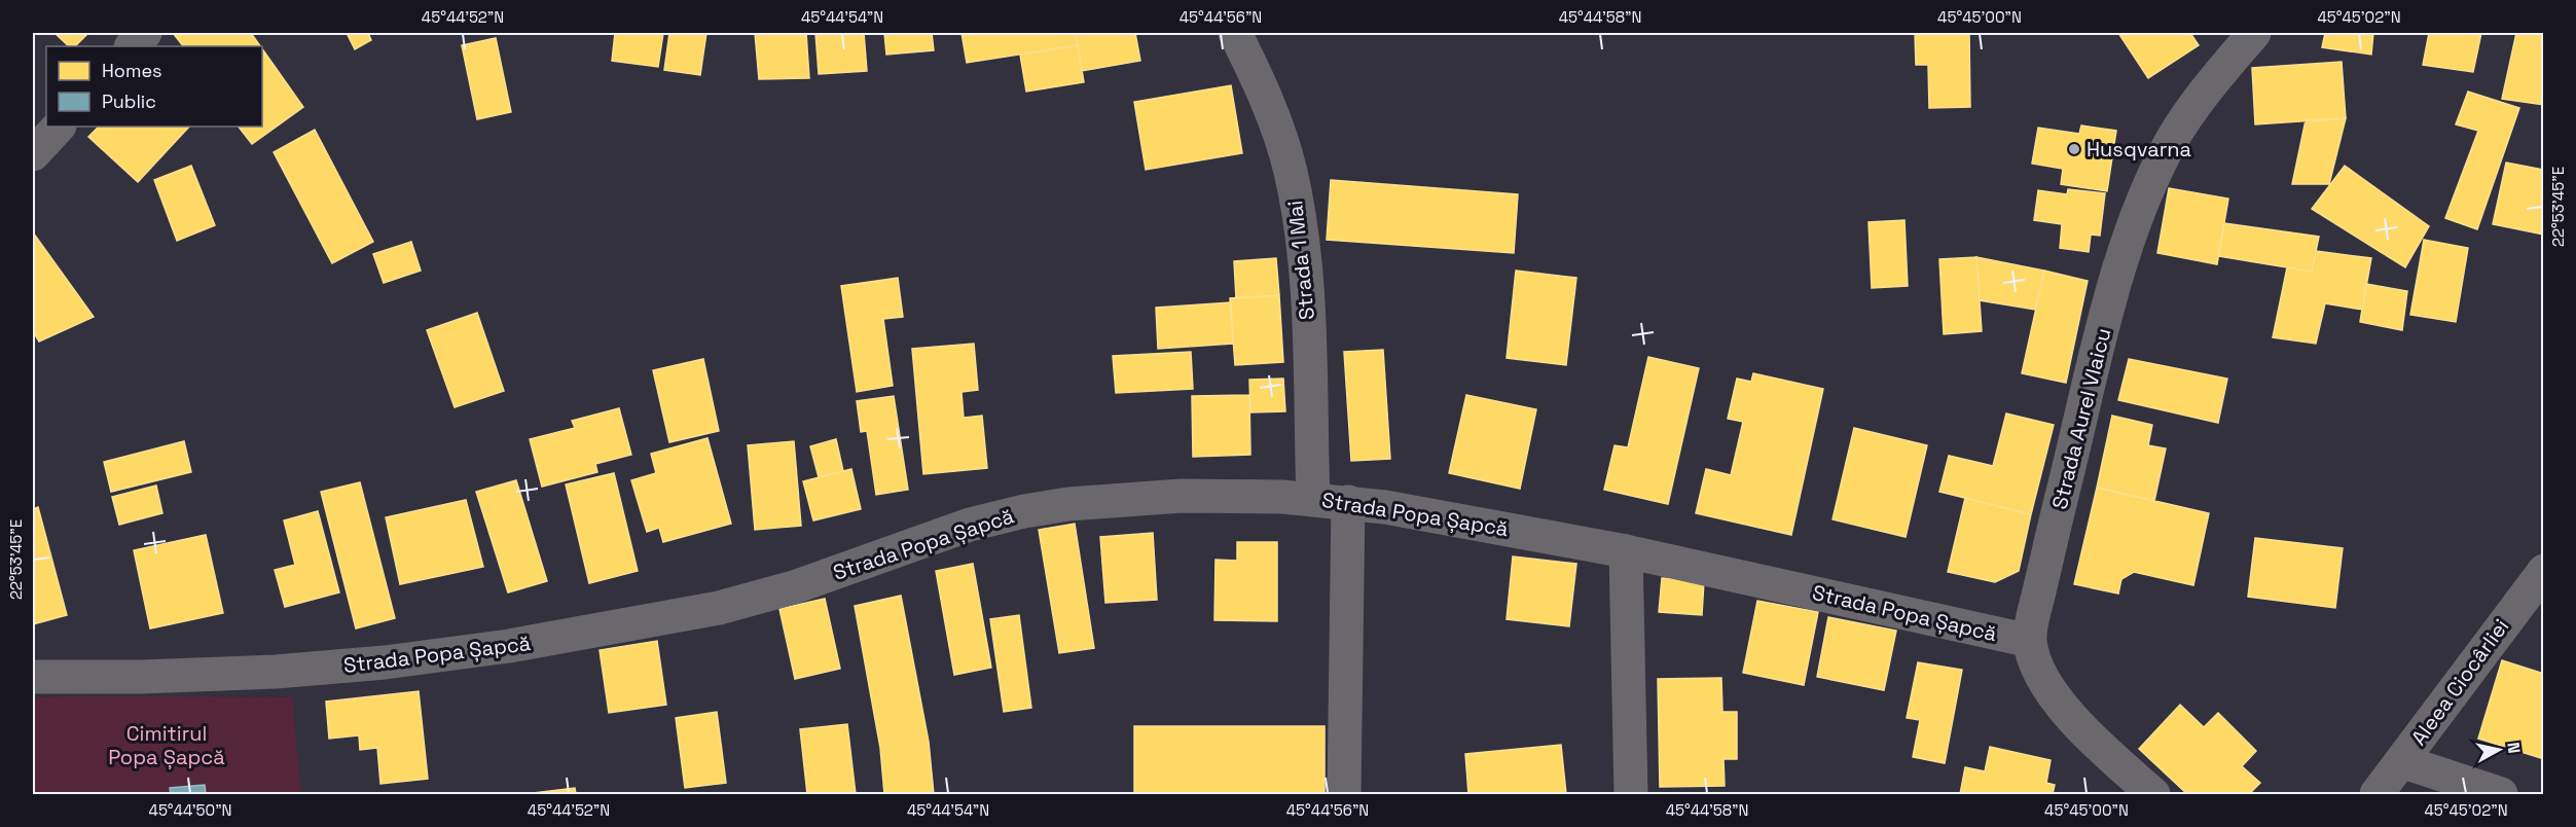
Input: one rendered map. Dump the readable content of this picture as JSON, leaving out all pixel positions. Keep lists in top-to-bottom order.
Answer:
{
  "streets": {
    "street": [
      "Strada 1 Mai",
      "Strada Aurel Vlaicu",
      "Strada Popa Șapcă",
      "Aleea Ciocârliei"
    ]
  },
  "crossings": [
    ["Strada 1 Mai", "Strada Popa Șapcă"],
    ["Strada Aurel Vlaicu", "Strada Popa Șapcă"]
  ],
  "parks": ["Cimitirul Popa Șapcă"],
  "places": ["Husqvarna"],
  "legend": ["Homes", "Public"],
  "north": "right",
  "coordinates": [
    "45°44'52\"N",
    "45°44'54\"N",
    "45°44'56\"N",
    "45°44'58\"N",
    "45°45'00\"N",
    "45°45'02\"N",
    "22°53'45\"E",
    "45°44'50\"N"
  ]
}
